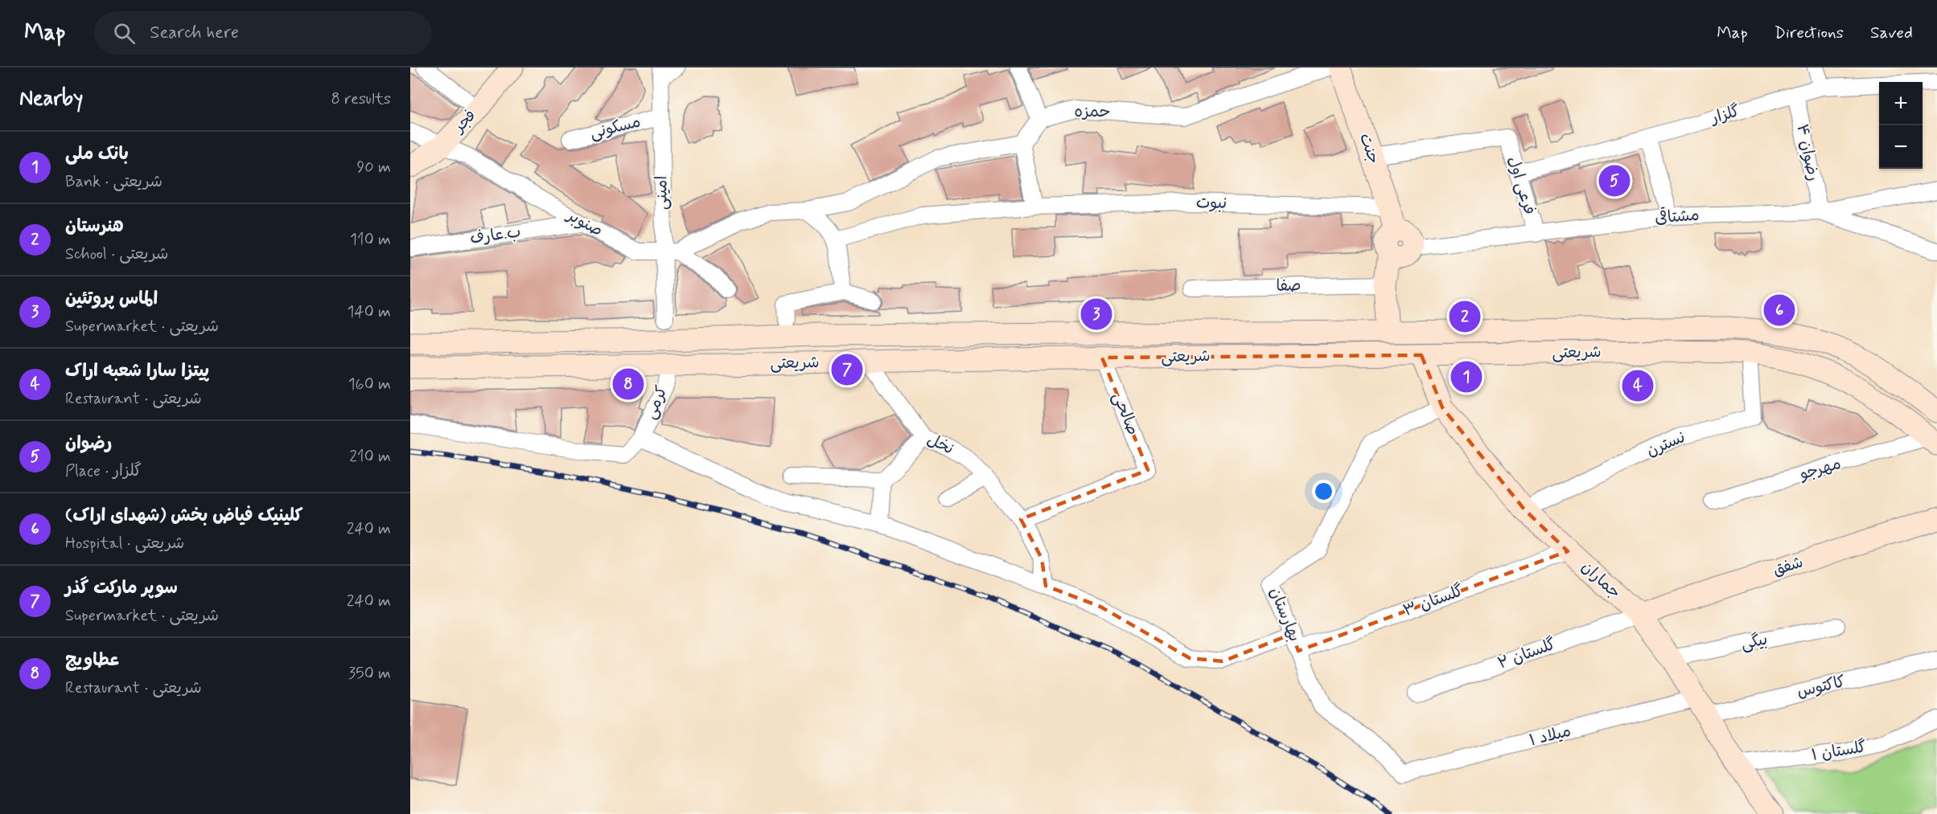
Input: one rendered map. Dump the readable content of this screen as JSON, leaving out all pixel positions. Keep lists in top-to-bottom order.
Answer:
{
  "streets": {
    "main road": [
      "فجر",
      "جنت",
      "شریعتی",
      "شفق",
      "جماران"
    ],
    "street": [
      "حمزه",
      "گلزار",
      "مسکونی",
      "رضوان ۴",
      "فرعی اول",
      "امینی",
      "نبوت",
      "مشتاقی",
      "صنوبر",
      "ب.عارف",
      "صفا",
      "کرمی",
      "صالحی",
      "نخل",
      "نسترن",
      "مهرجو",
      "گلستان ۳",
      "بهارستان",
      "بیگی",
      "گلستان ۲",
      "کاکتوس",
      "میلاد ۱",
      "گلستان ۱"
    ]
  },
  "crossings": [
    ["گلزار", "رضوان ۴"],
    ["گلزار", "فرعی اول"],
    ["فجر", "صنوبر"],
    ["مسکونی", "امینی"],
    ["جنت", "فرعی اول"],
    ["جنت", "نبوت"],
    ["جنت", "مشتاقی"],
    ["رضوان ۴", "مشتاقی"],
    ["فرعی اول", "مشتاقی"],
    ["امینی", "صنوبر"],
    ["صنوبر", "ب.عارف"],
    ["شریعتی", "کرمی"],
    ["شریعتی", "صالحی"],
    ["شریعتی", "نخل"],
    ["شریعتی", "نسترن"],
    ["شریعتی", "مهرجو"],
    ["شریعتی", "جماران"],
    ["صالحی", "نخل"],
    ["نسترن", "جماران"],
    ["شفق", "جماران"],
    ["شفق", "گلستان ۲"],
    ["جماران", "گلستان ۳"],
    ["جماران", "بهارستان"],
    ["جماران", "بیگی"],
    ["جماران", "گلستان ۲"],
    ["جماران", "کاکتوس"],
    ["جماران", "میلاد ۱"],
    ["جماران", "گلستان ۱"],
    ["گلستان ۳", "بهارستان"],
    ["بهارستان", "میلاد ۱"],
    ["کاکتوس", "میلاد ۱"]
  ],
  "page": {
    "header": "Map",
    "search": "Search here",
    "nav": ["Map", "Directions", "Saved"],
    "heading": ["Nearby", "8 results"],
    "map_buttons": ["+", "−"],
    "list": [
      {
        "mark": "1",
        "name": "بانک ملی",
        "note": "Bank · شریعتی",
        "value": "90 m"
      },
      {
        "mark": "2",
        "name": "هنرستان",
        "note": "School · شریعتی",
        "value": "110 m"
      },
      {
        "mark": "3",
        "name": "الماس پروتئین",
        "note": "Supermarket · شریعتی",
        "value": "140 m"
      },
      {
        "mark": "4",
        "name": "پیتزا سارا شعبه اراک",
        "note": "Restaurant · شریعتی",
        "value": "160 m"
      },
      {
        "mark": "5",
        "name": "رضوان",
        "note": "Place · گلزار",
        "value": "210 m"
      },
      {
        "mark": "6",
        "name": "کلینیک فیاض بخش (شهدای اراک)",
        "note": "Hospital · شریعتی",
        "value": "240 m"
      },
      {
        "mark": "7",
        "name": "سوپر مارکت گذر",
        "note": "Supermarket · شریعتی",
        "value": "240 m"
      },
      {
        "mark": "8",
        "name": "عطاویچ",
        "note": "Restaurant · شریعتی",
        "value": "350 m"
      }
    ],
    "pins": [
      "5",
      "6",
      "3",
      "2",
      "7",
      "1",
      "8",
      "4"
    ]
  }
}
